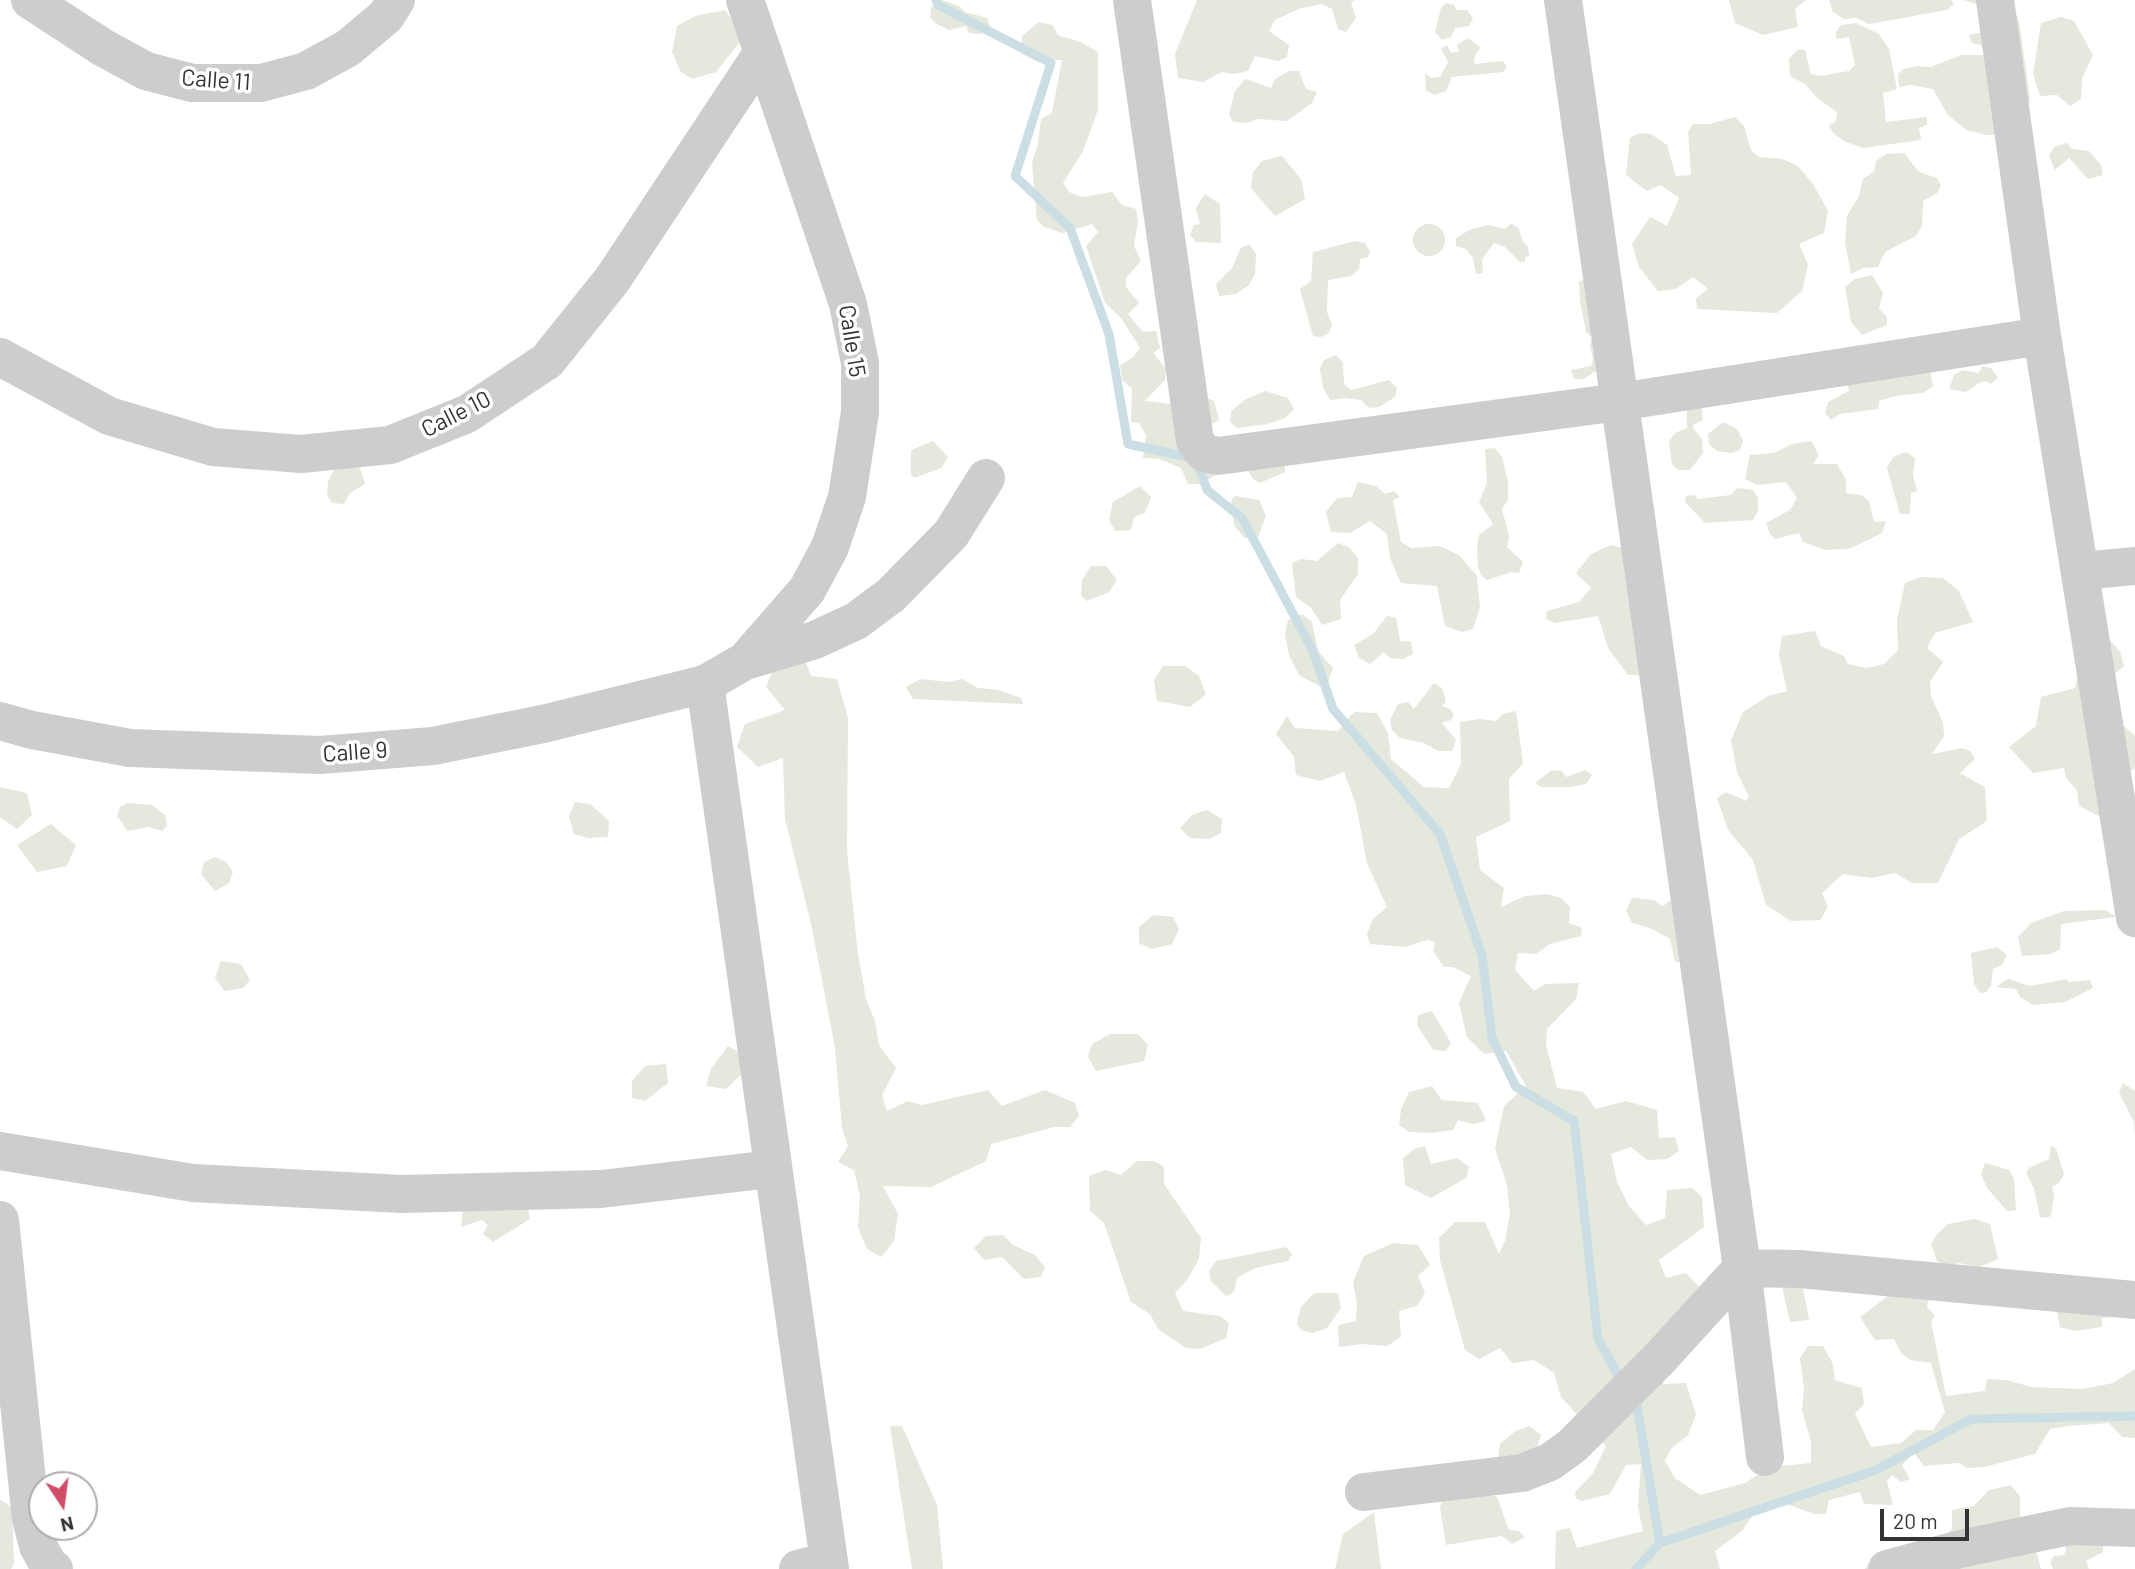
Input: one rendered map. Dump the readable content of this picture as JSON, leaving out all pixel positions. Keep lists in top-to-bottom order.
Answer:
{
  "streets": {
    "street": [
      "Calle 11",
      "Calle 15",
      "Calle 10",
      "Calle 9"
    ]
  },
  "crossings": [
    ["Calle 15", "Calle 10"],
    ["Calle 15", "Calle 9"]
  ],
  "scale_bar": "20 m",
  "north": "bottom"
}
